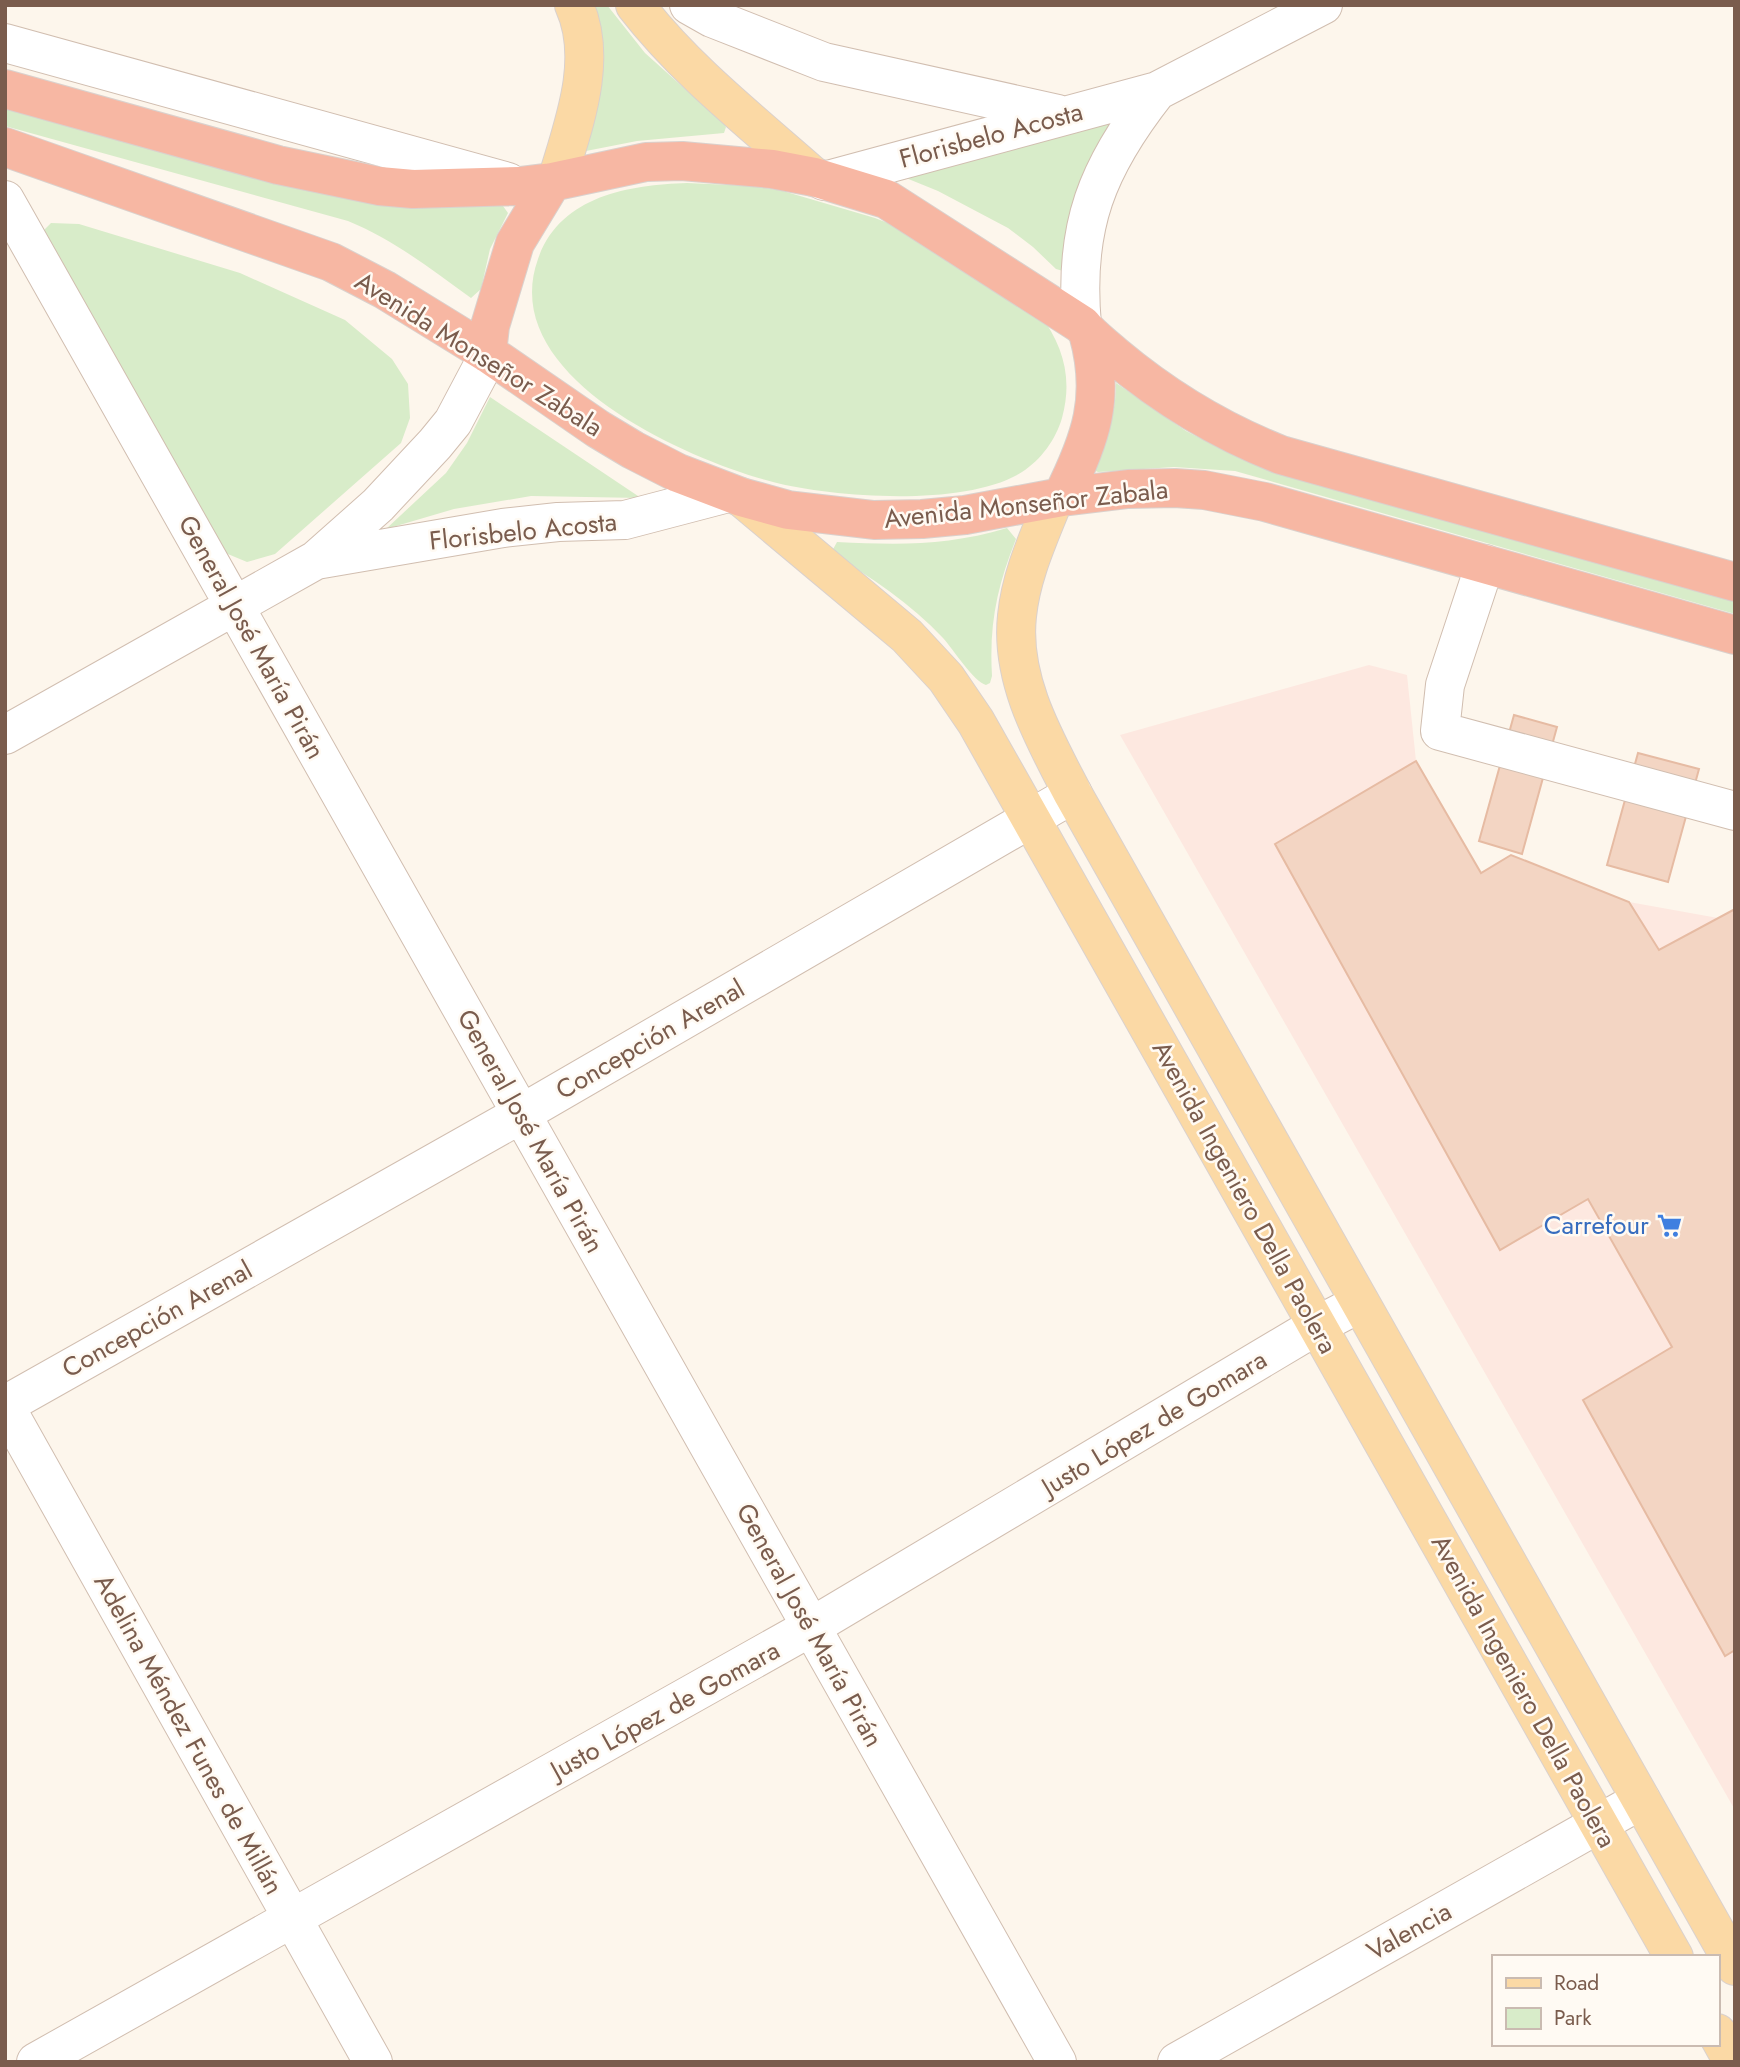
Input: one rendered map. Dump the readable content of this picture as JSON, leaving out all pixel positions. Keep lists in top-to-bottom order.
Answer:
{
  "streets": {
    "highway": ["Avenida Monseñor Zabala"],
    "main road": ["Avenida Ingeniero Della Paolera"],
    "street": [
      "Florisbelo Acosta",
      "General José María Pirán",
      "Concepción Arenal",
      "Justo López de Gomara",
      "Adelina Méndez Funes de Millán",
      "Valencia"
    ]
  },
  "crossings": [
    ["Florisbelo Acosta", "Avenida Monseñor Zabala"],
    ["Florisbelo Acosta", "General José María Pirán"],
    ["Florisbelo Acosta", "Avenida Ingeniero Della Paolera"],
    ["Avenida Monseñor Zabala", "Avenida Ingeniero Della Paolera"],
    ["General José María Pirán", "Concepción Arenal"],
    ["General José María Pirán", "Justo López de Gomara"],
    ["Concepción Arenal", "Avenida Ingeniero Della Paolera"],
    ["Concepción Arenal", "Adelina Méndez Funes de Millán"],
    ["Avenida Ingeniero Della Paolera", "Justo López de Gomara"],
    ["Avenida Ingeniero Della Paolera", "Valencia"],
    ["Justo López de Gomara", "Adelina Méndez Funes de Millán"]
  ],
  "places": {
    "supermarket": ["Carrefour"]
  },
  "legend": ["Road", "Park"]
}
